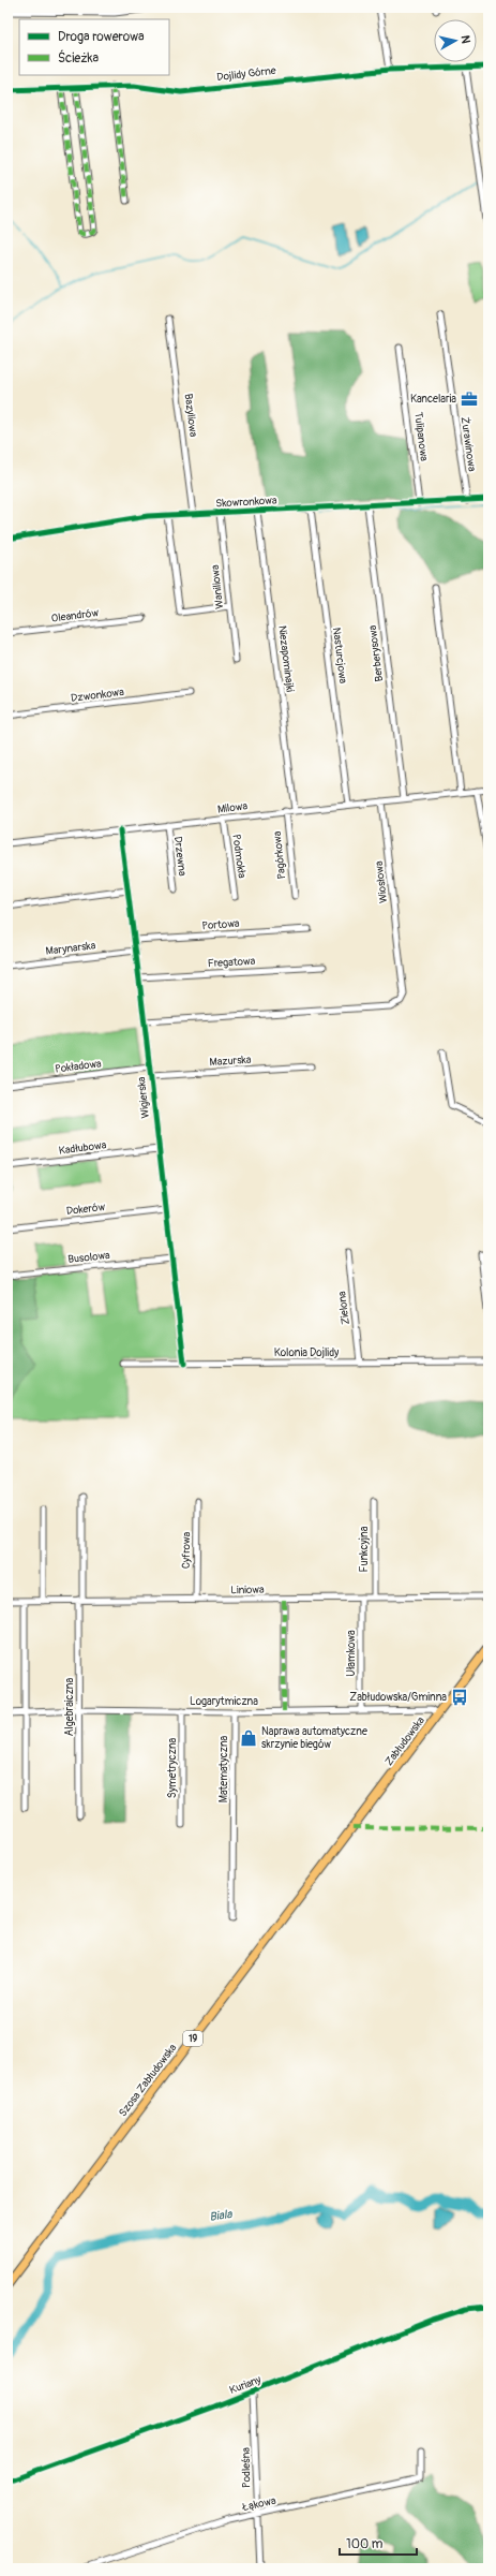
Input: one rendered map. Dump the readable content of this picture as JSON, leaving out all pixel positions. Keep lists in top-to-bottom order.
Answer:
{
  "streets": {
    "highway": ["Zabłudowska", "19", "Szosa Zabłudowska"],
    "street": [
      "Dojlidy Górne",
      "Bazyliowa",
      "Tulipanowa",
      "Żurawinowa",
      "Skowronkowa",
      "Waniliowa",
      "Oleandrów",
      "Berberysowa",
      "Nasturcjowa",
      "Niezapominajki",
      "Dzwonkowa",
      "Milowa",
      "Pagórkowa",
      "Drzewna",
      "Podmokła",
      "Wiosłowa",
      "Portowa",
      "Marynarska",
      "Fregatowa",
      "Mazurska",
      "Pokładowa",
      "Wigierska",
      "Kadłubowa",
      "Dokerów",
      "Busolowa",
      "Zielona",
      "Kolonia Dojlidy",
      "Funkcyjna",
      "Cyfrowa",
      "Liniowa",
      "Ułamkowa",
      "Logarytmiczna",
      "Algebraiczna",
      "Symetryczna",
      "Matematyczna",
      "Kuriany",
      "Podleśna",
      "Łąkowa"
    ]
  },
  "crossings": [
    ["Bazyliowa", "Skowronkowa"],
    ["Tulipanowa", "Skowronkowa"],
    ["Żurawinowa", "Skowronkowa"],
    ["Skowronkowa", "Waniliowa"],
    ["Skowronkowa", "Berberysowa"],
    ["Skowronkowa", "Nasturcjowa"],
    ["Skowronkowa", "Niezapominajki"],
    ["Berberysowa", "Milowa"],
    ["Nasturcjowa", "Milowa"],
    ["Niezapominajki", "Milowa"],
    ["Milowa", "Pagórkowa"],
    ["Milowa", "Drzewna"],
    ["Milowa", "Podmokła"],
    ["Milowa", "Wiosłowa"],
    ["Milowa", "Wigierska"],
    ["Wiosłowa", "Wigierska"],
    ["Portowa", "Wigierska"],
    ["Marynarska", "Wigierska"],
    ["Fregatowa", "Wigierska"],
    ["Mazurska", "Wigierska"],
    ["Pokładowa", "Wigierska"],
    ["Wigierska", "Kadłubowa"],
    ["Wigierska", "Dokerów"],
    ["Wigierska", "Busolowa"],
    ["Wigierska", "Kolonia Dojlidy"],
    ["Zielona", "Kolonia Dojlidy"],
    ["Funkcyjna", "Liniowa"],
    ["Cyfrowa", "Liniowa"],
    ["Liniowa", "Ułamkowa"],
    ["Liniowa", "Algebraiczna"],
    ["Ułamkowa", "Logarytmiczna"],
    ["Logarytmiczna", "Algebraiczna"],
    ["Logarytmiczna", "Zabłudowska"],
    ["Logarytmiczna", "Symetryczna"],
    ["Logarytmiczna", "Matematyczna"],
    ["Zabłudowska", "Szosa Zabłudowska"],
    ["Kuriany", "Podleśna"],
    ["Podleśna", "Łąkowa"]
  ],
  "water": ["Biala"],
  "places": {
    "office": ["Kancelaria"],
    "bus stop": ["Zabłudowska/Gminna"],
    "shop": ["Naprawa automatyczne skrzynie biegów"]
  },
  "legend": ["Droga rowerowa", "Ścieżka"],
  "scale_bar": "100 m",
  "north": "right"
}
